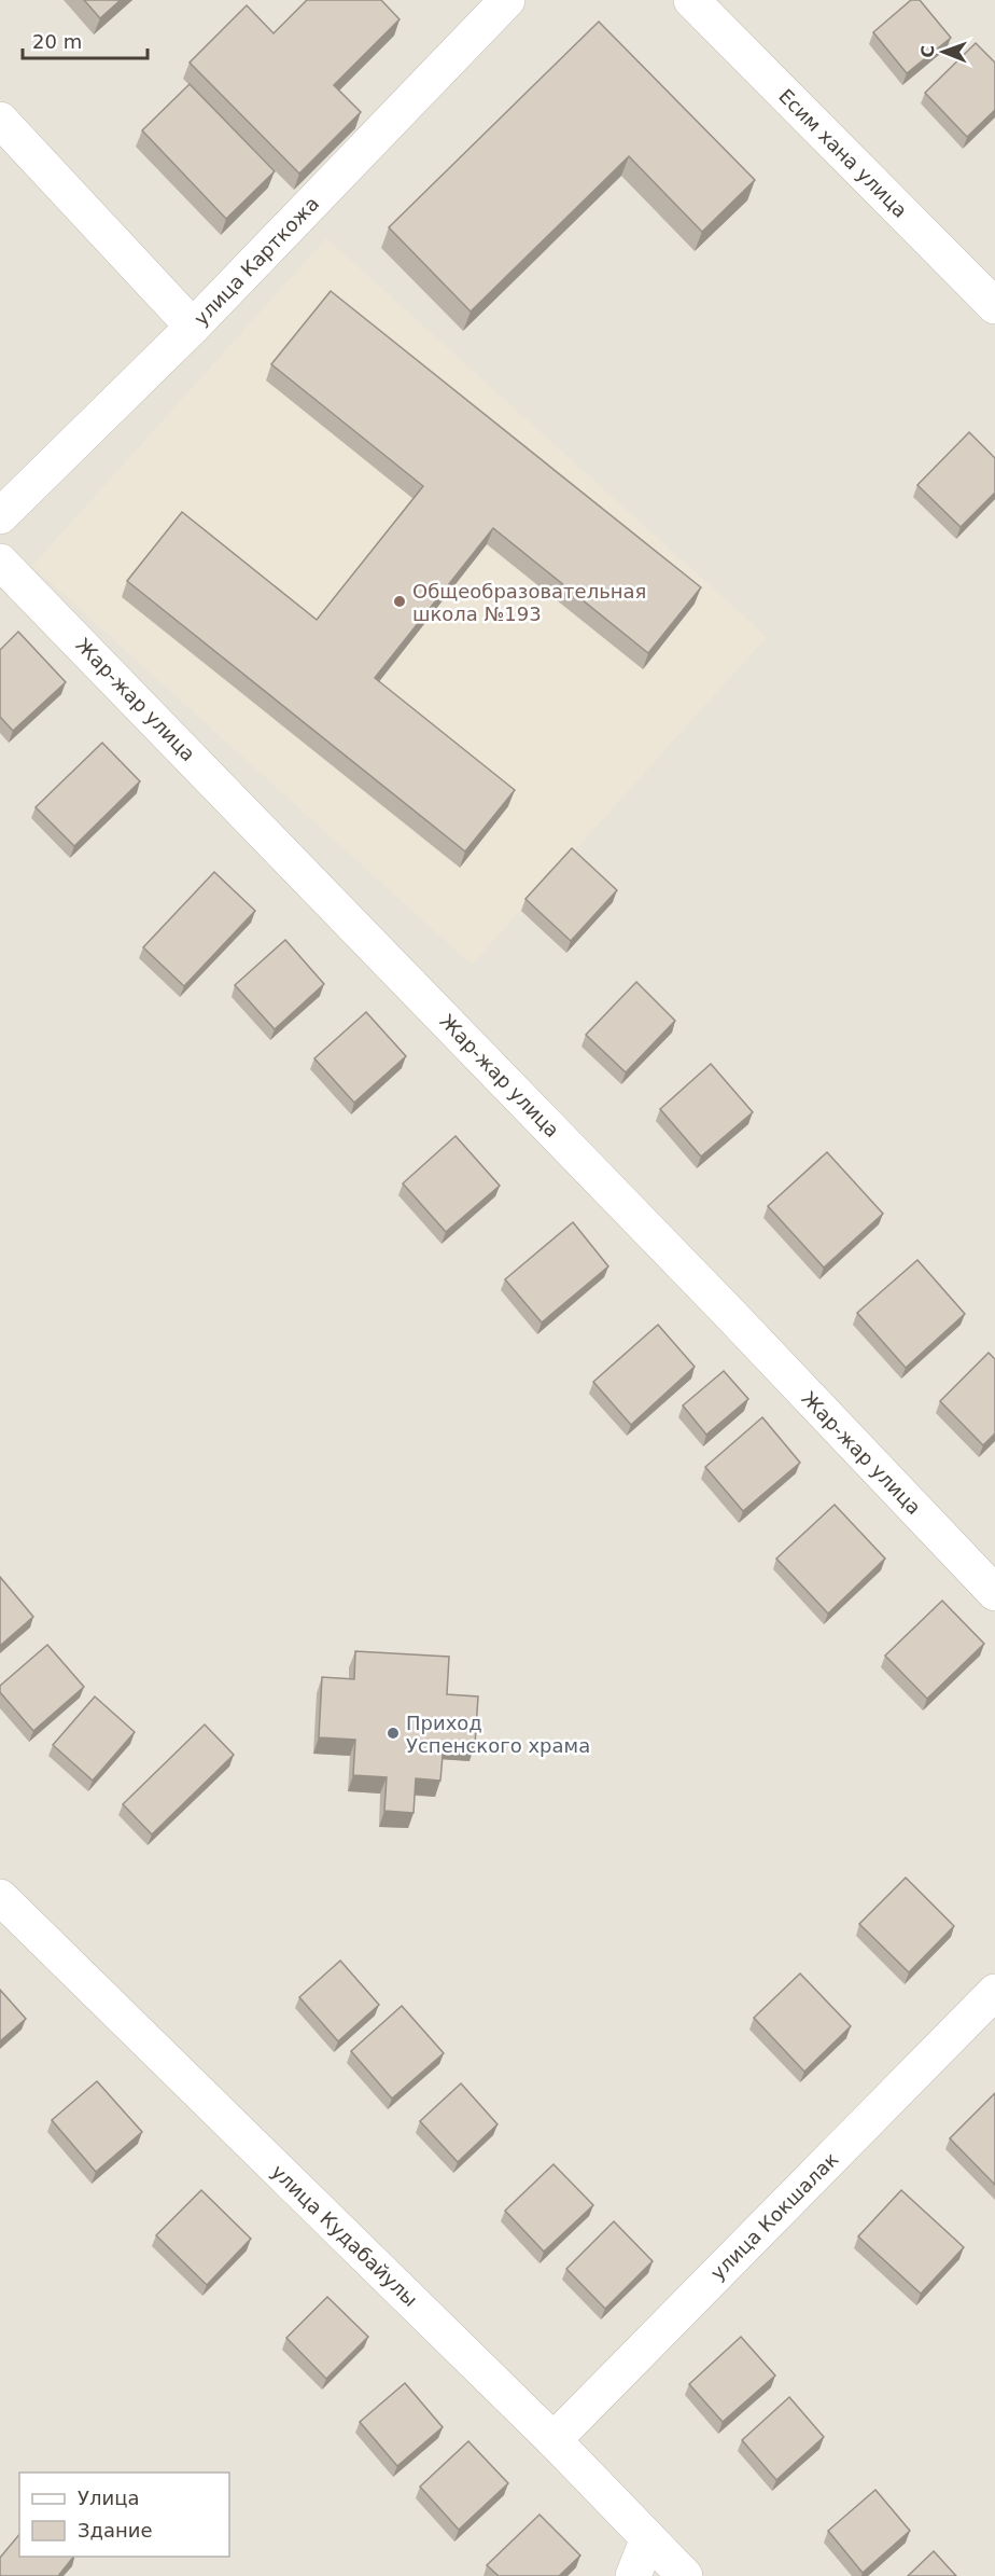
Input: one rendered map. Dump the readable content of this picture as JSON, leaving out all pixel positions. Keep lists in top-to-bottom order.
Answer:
{
  "streets": {
    "street": [
      "Есим хана улица",
      "улица Карткожа",
      "Жар-жар улица",
      "улица Кокшалак",
      "улица Кудабайулы"
    ]
  },
  "crossings": [
    ["улица Кокшалак", "улица Кудабайулы"]
  ],
  "places": ["Общеобразовательная школа №193", "Приход Успенского храма"],
  "legend": ["Улица", "Здание"],
  "scale_bar": "20 m",
  "north": "left"
}
